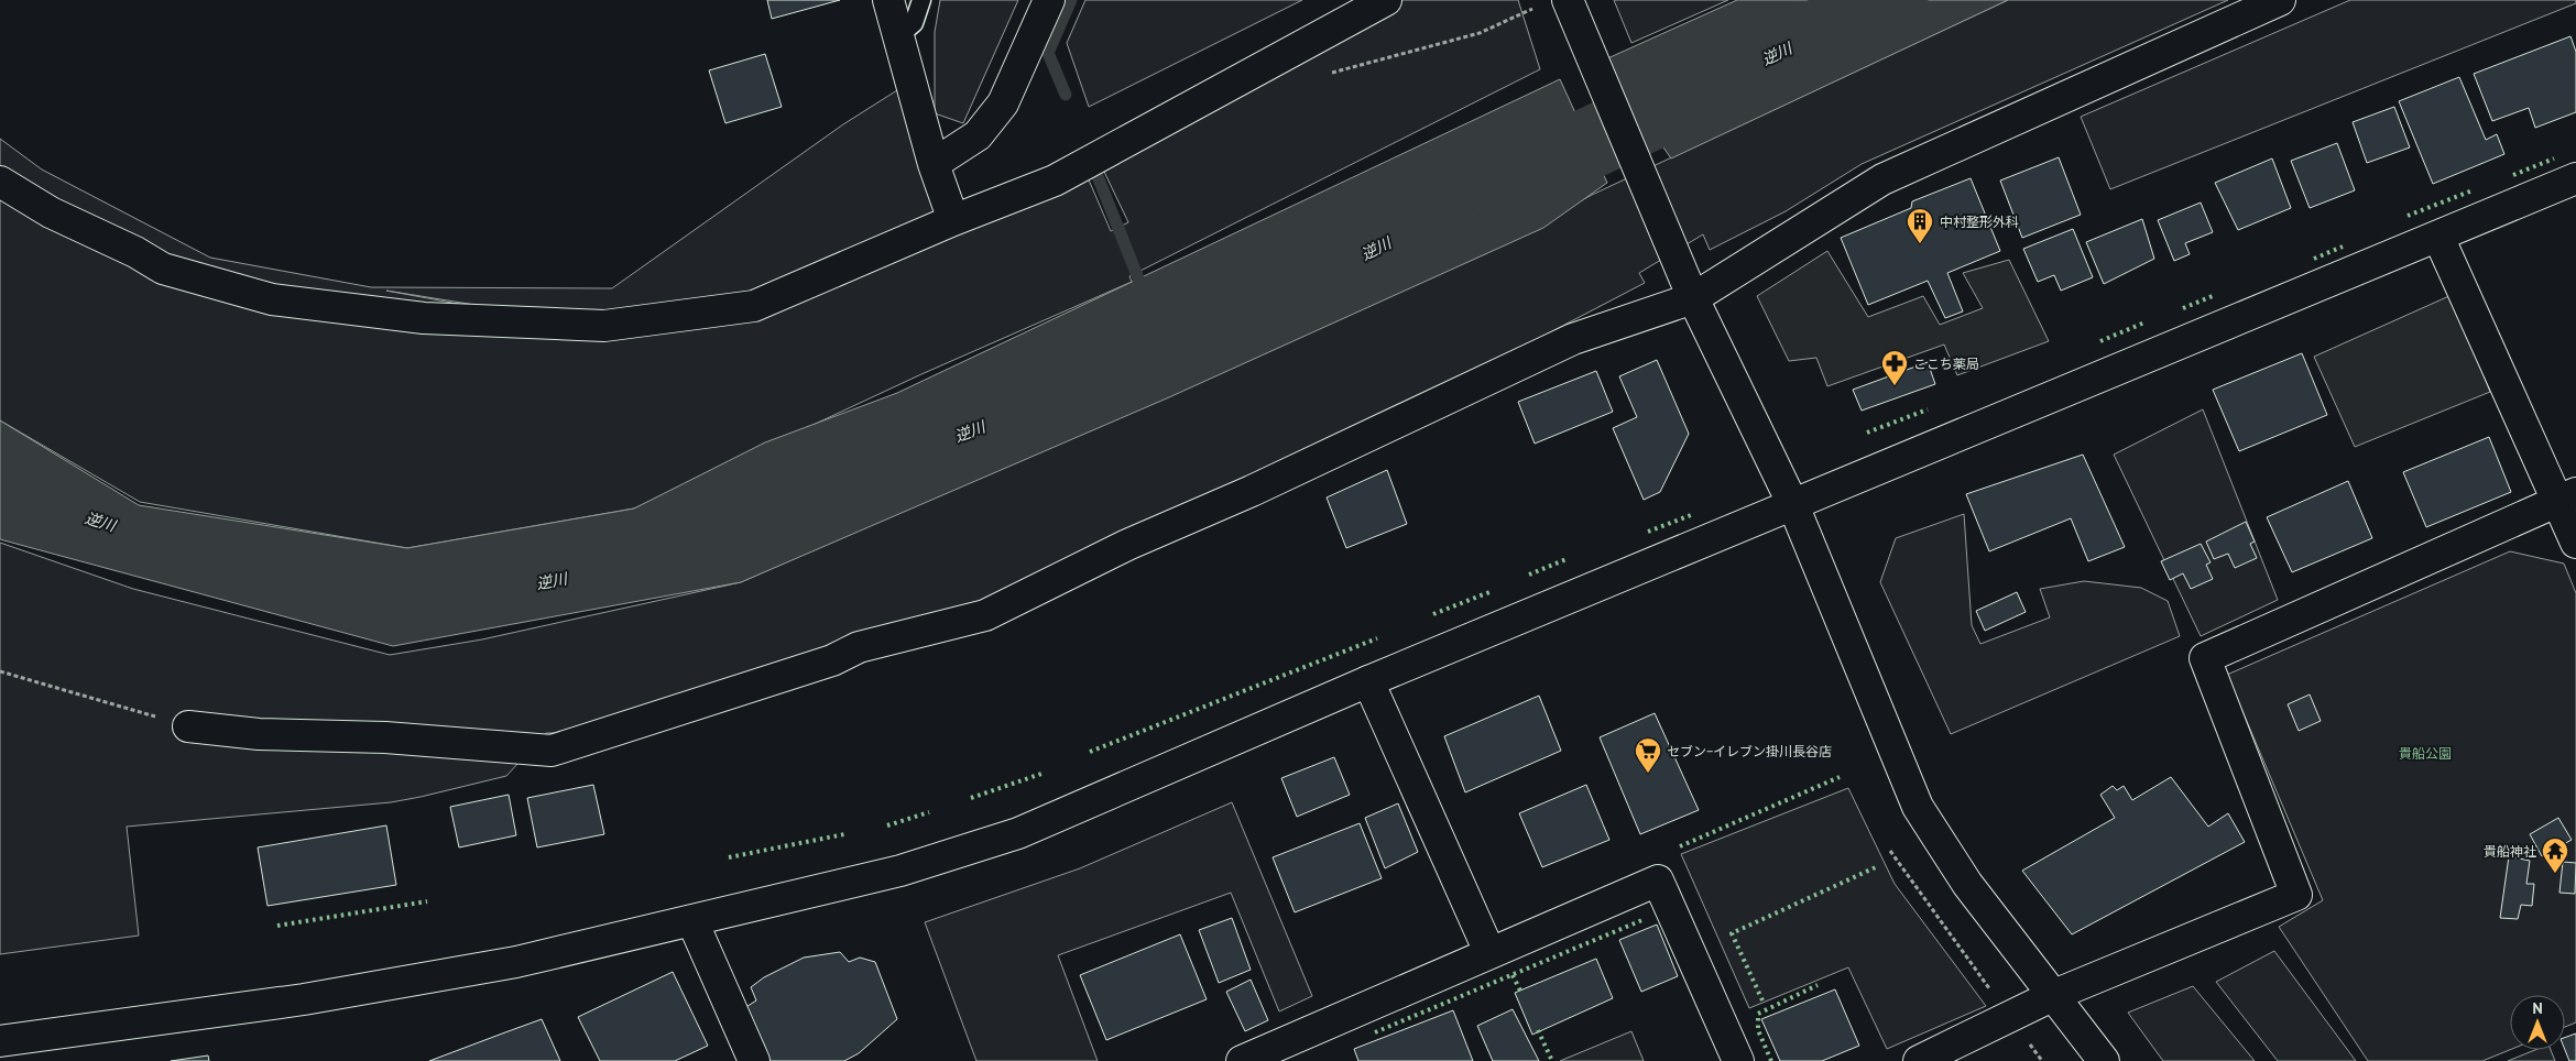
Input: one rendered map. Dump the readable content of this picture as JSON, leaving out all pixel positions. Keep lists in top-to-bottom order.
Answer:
{
  "water": ["逆川"],
  "parks": ["貴船公園"],
  "places": {
    "building": ["中村整形外科"],
    "pharmacy": ["ここち薬局"],
    "supermarket": ["セブン−イレブン掛川長谷店"],
    "temple": ["貴船神社"]
  },
  "north": "top"
}
